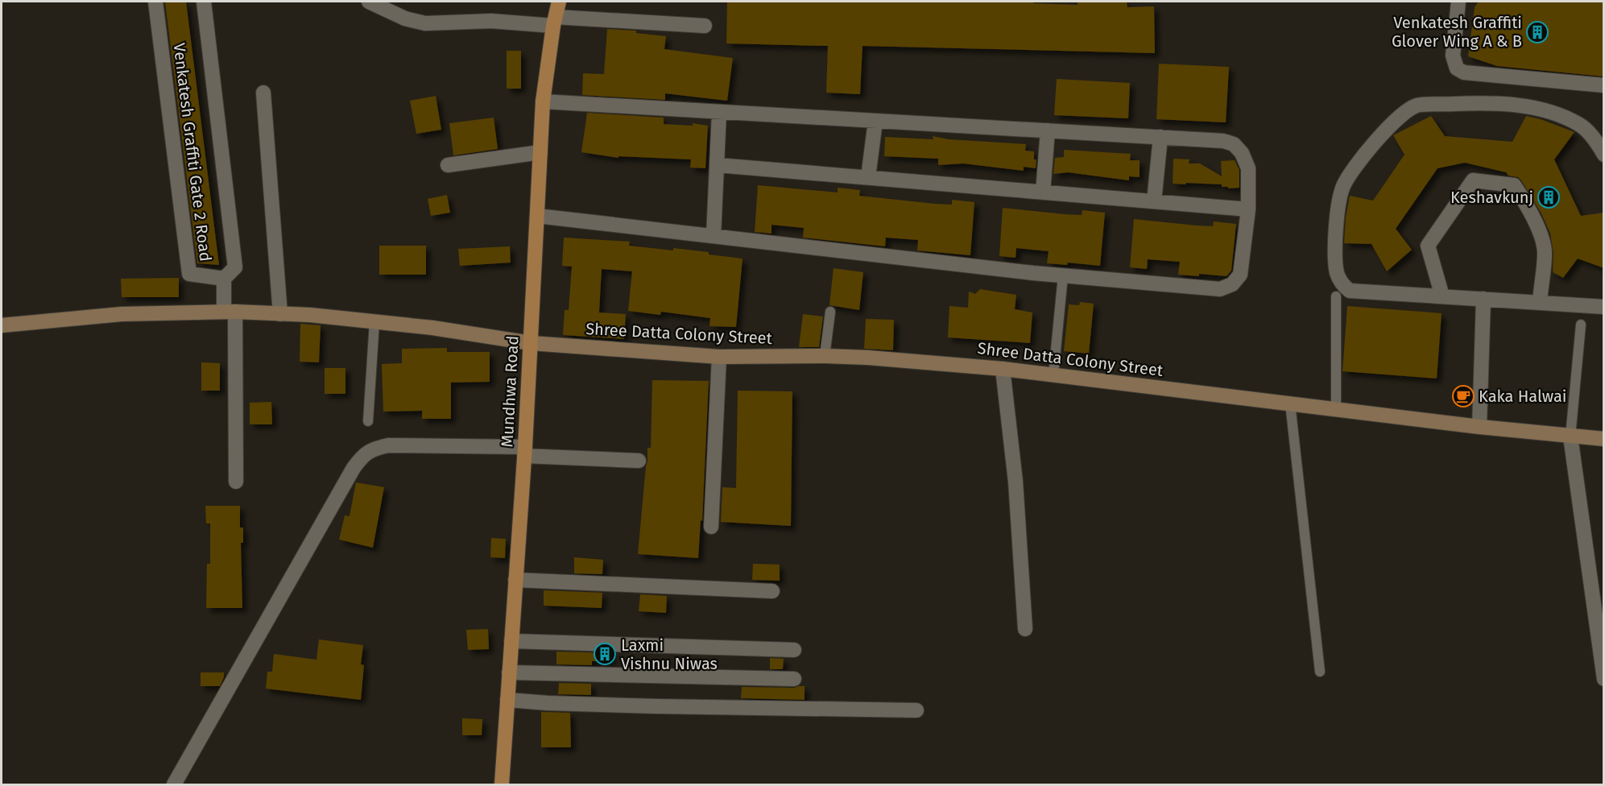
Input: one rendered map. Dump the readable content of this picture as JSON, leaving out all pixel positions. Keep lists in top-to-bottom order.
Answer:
{
  "streets": {
    "main road": ["Mundhwa Road"],
    "street": ["Venkatesh Graffiti Gate 2 Road", "Shree Datta Colony Street"]
  },
  "crossings": [
    ["Venkatesh Graffiti Gate 2 Road", "Shree Datta Colony Street"],
    ["Shree Datta Colony Street", "Mundhwa Road"]
  ],
  "places": {
    "building": ["Venkatesh Graffiti Glover Wing A & B", "Keshavkunj", "Laxmi Vishnu Niwas"],
    "cafe": ["Kaka Halwai"]
  }
}
